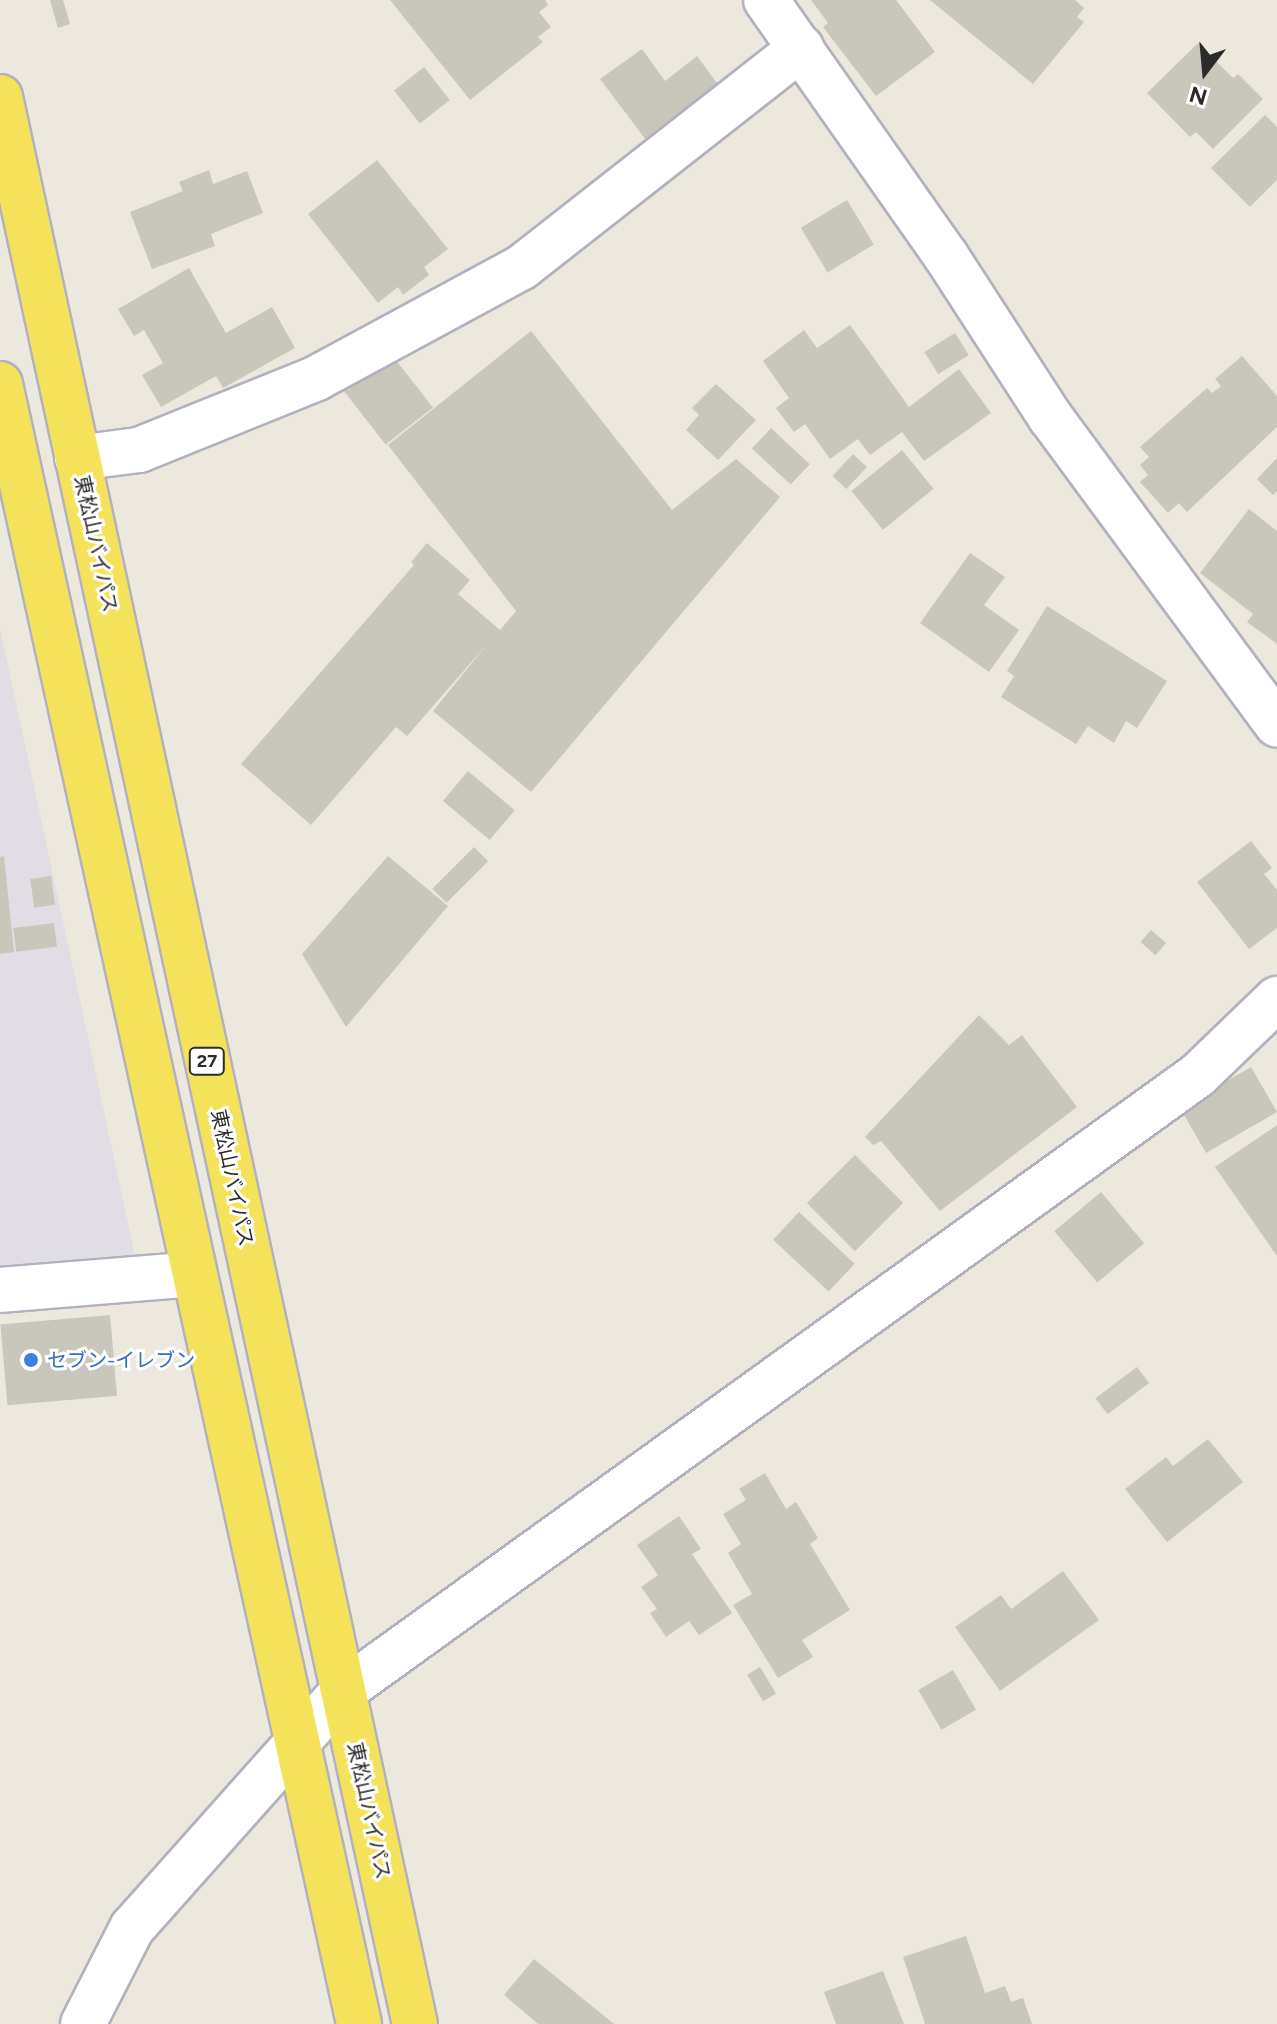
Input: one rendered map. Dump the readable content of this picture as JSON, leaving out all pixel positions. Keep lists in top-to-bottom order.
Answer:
{
  "streets": {
    "main road": ["東松山バイパス", "27"]
  },
  "places": ["セブン-イレブン"],
  "north": "bottom"
}
